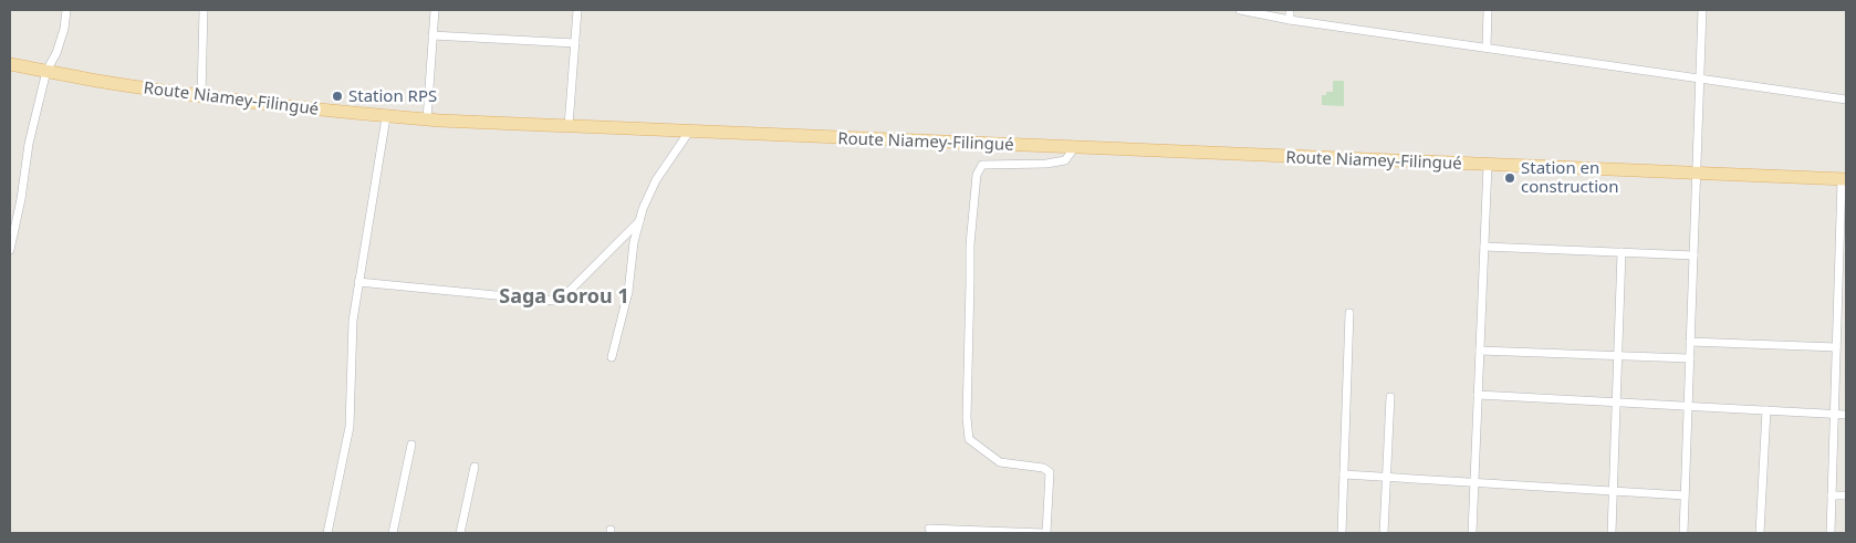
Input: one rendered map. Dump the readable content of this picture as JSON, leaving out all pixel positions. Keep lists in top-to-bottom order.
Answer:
{
  "streets": {
    "main road": ["Route Niamey-Filingué"]
  },
  "districts": ["Saga Gorou 1"],
  "places": ["Station RPS", "Station en construction"]
}
